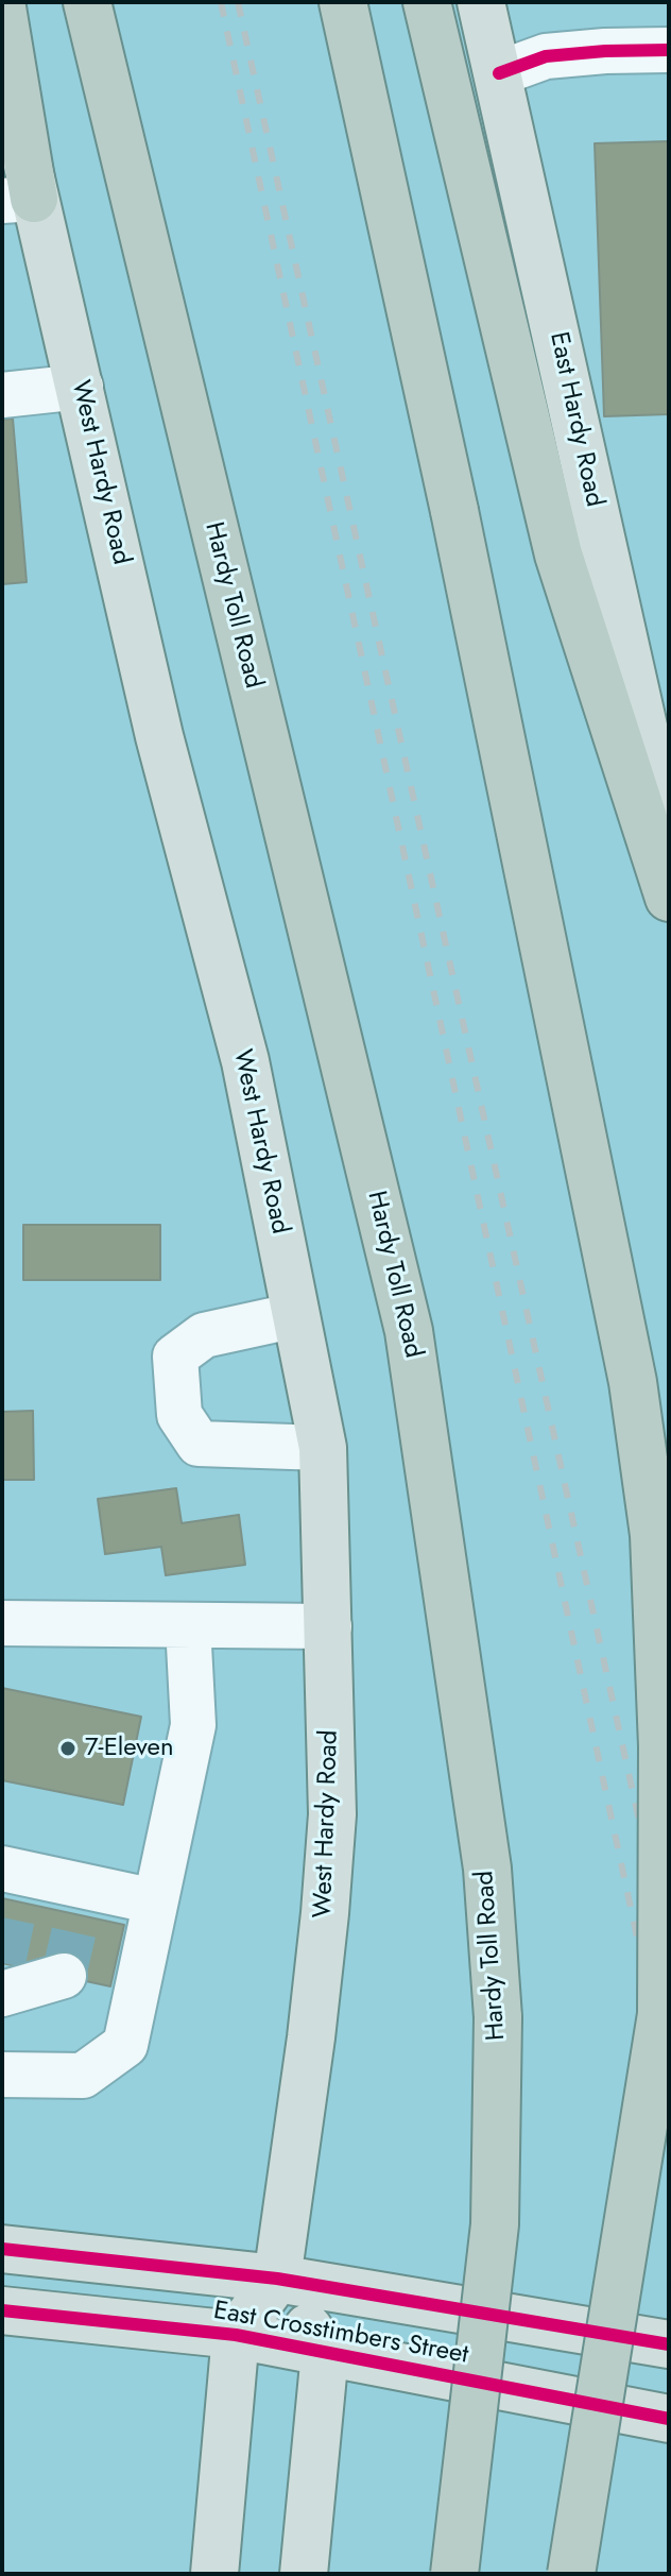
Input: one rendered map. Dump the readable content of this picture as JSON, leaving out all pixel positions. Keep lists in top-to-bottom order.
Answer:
{
  "streets": {
    "highway": ["Hardy Toll Road"],
    "main road": ["East Hardy Road", "West Hardy Road", "East Crosstimbers Street"]
  },
  "crossings": [
    ["West Hardy Road", "East Crosstimbers Street"]
  ],
  "places": ["7-Eleven"]
}
